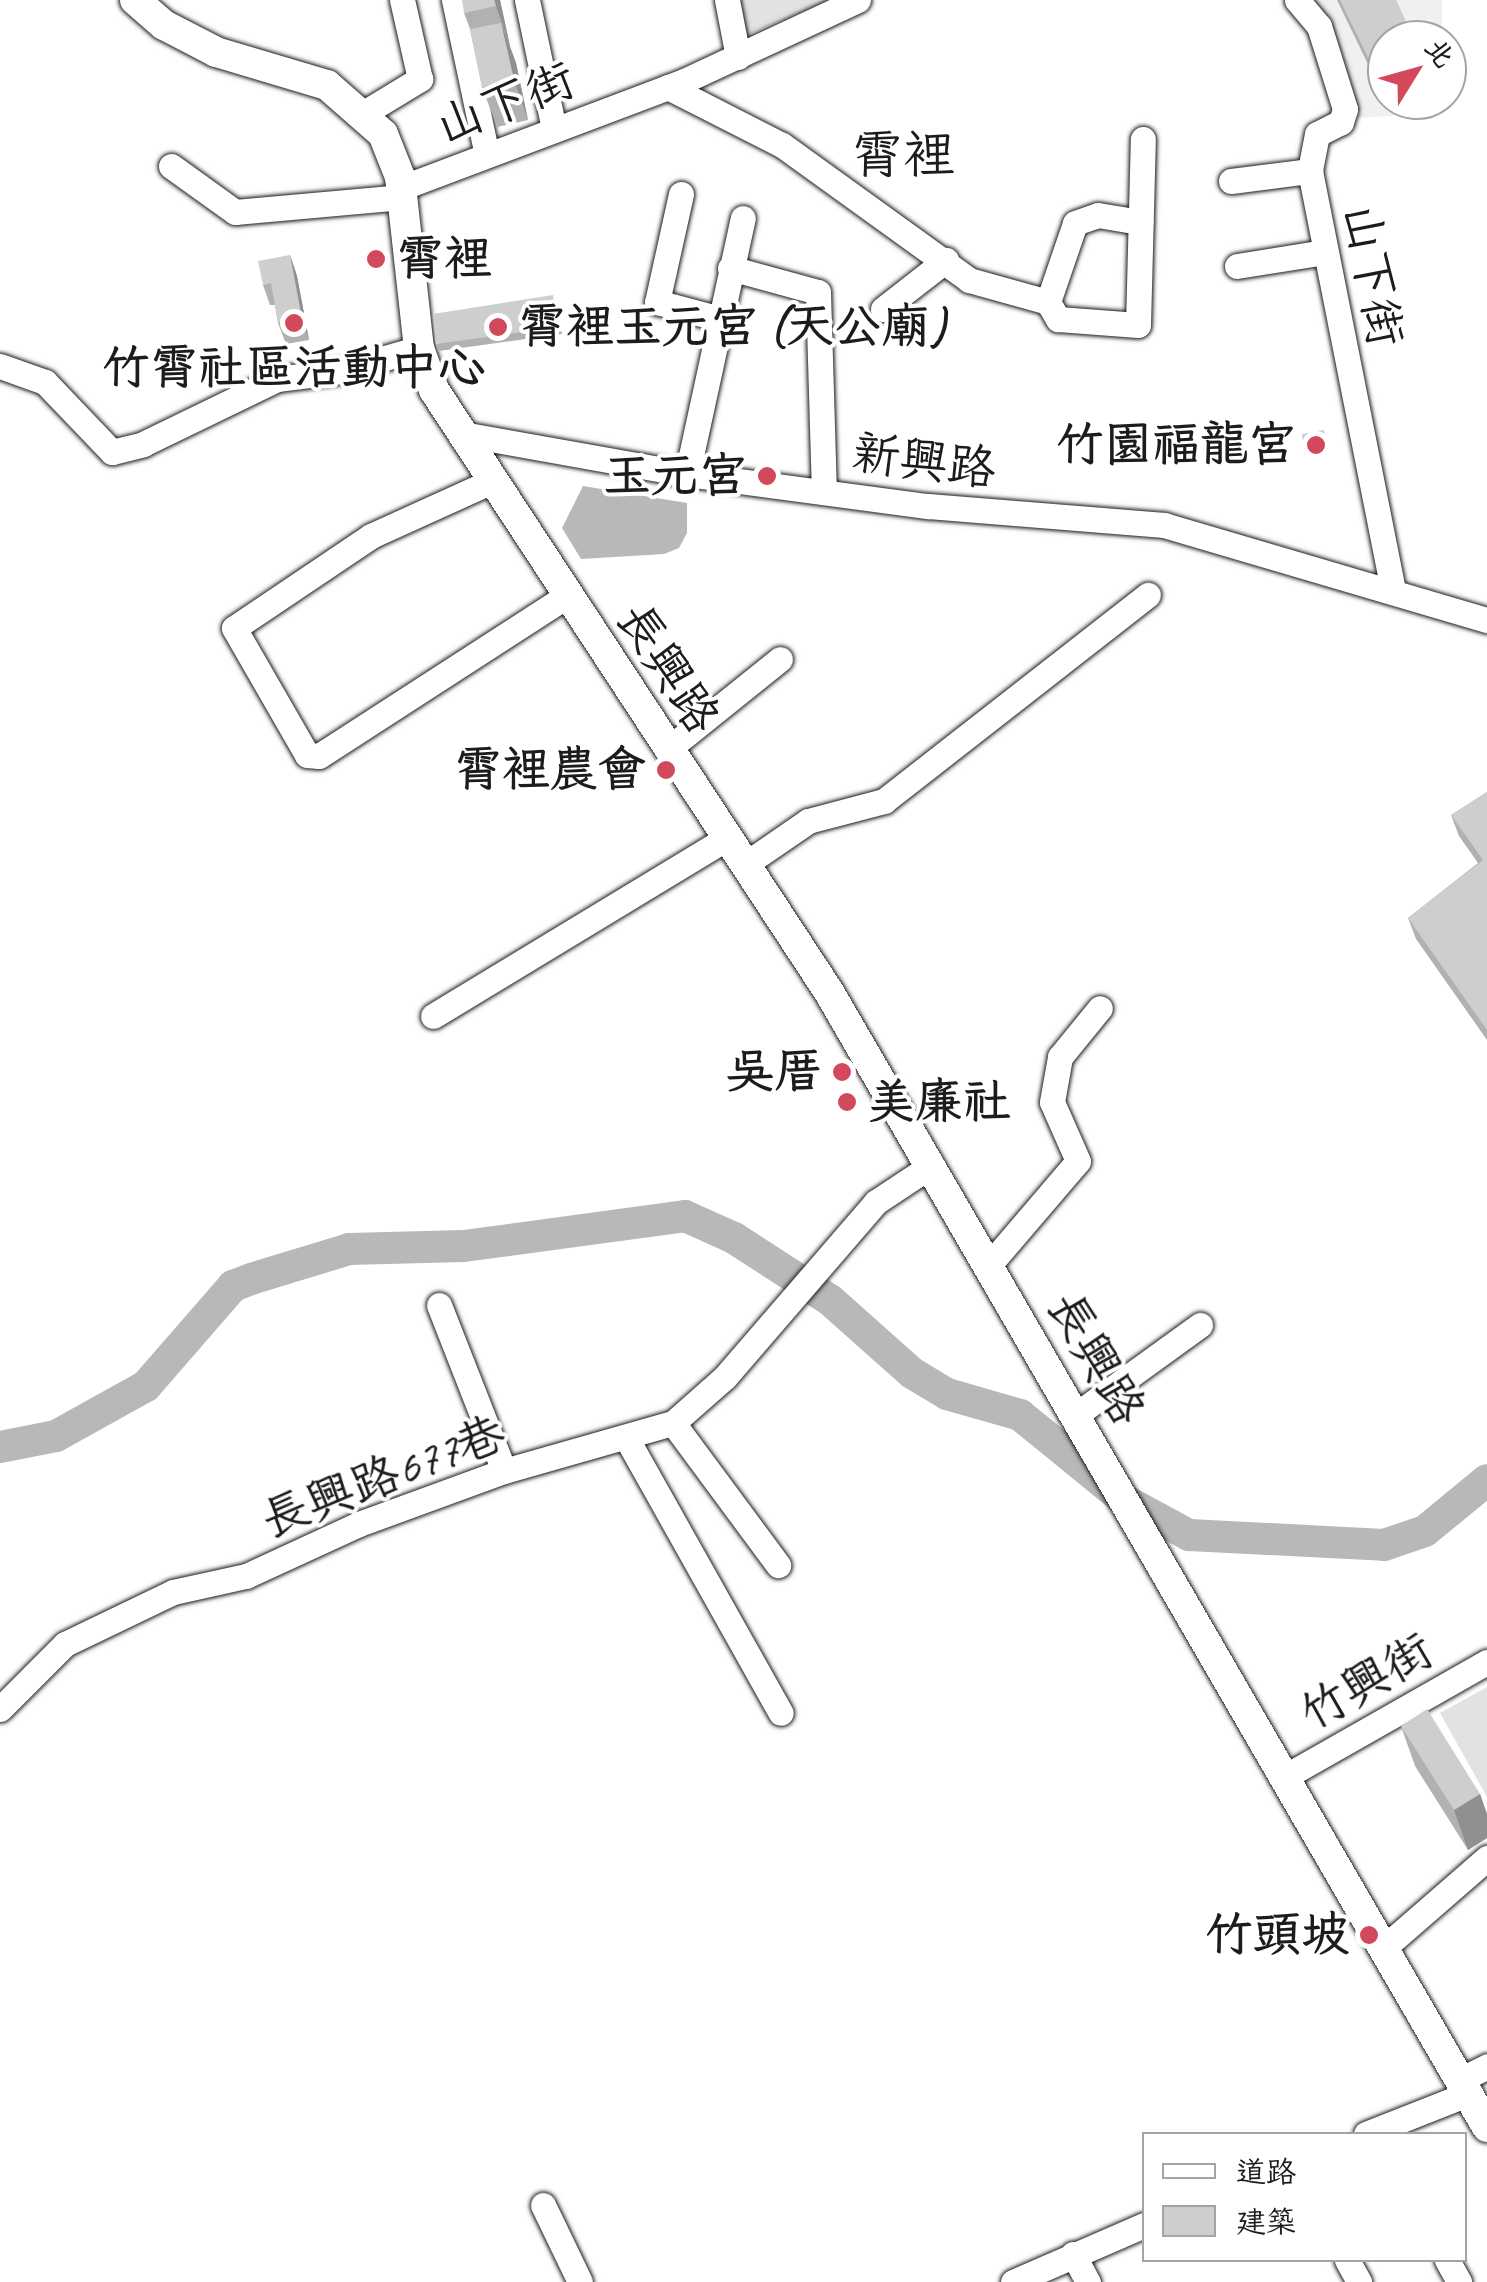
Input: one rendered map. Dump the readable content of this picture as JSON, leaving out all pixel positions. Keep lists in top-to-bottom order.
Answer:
{
  "streets": {
    "main road": ["長興路"],
    "street": [
      "山下街",
      "新興路",
      "長興路677巷",
      "竹興街"
    ]
  },
  "crossings": [
    ["山下街", "新興路"],
    ["山下街", "長興路"],
    ["新興路", "長興路"],
    ["長興路", "長興路677巷"],
    ["長興路", "竹興街"]
  ],
  "districts": ["霄裡"],
  "places": [
    "霄裡",
    "竹霄社區活動中心",
    "霄裡玉元宮 (天公廟)",
    "竹園福龍宮",
    "玉元宮",
    "霄裡農會",
    "吳厝",
    "美廉社",
    "竹頭坡"
  ],
  "legend": ["道路", "建築"],
  "north": "top right"
}
